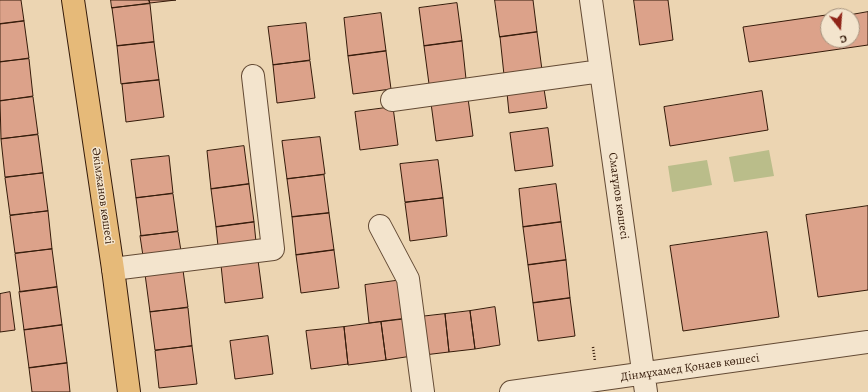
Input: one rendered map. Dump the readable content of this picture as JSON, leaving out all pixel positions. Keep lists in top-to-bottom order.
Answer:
{
  "streets": {
    "main road": ["Әкімжанов көшесі"],
    "street": ["Смағұлов көшесі", "Дінмұхамед Қонаев көшесі"]
  },
  "crossings": [
    ["Смағұлов көшесі", "Дінмұхамед Қонаев көшесі"]
  ],
  "north": "bottom"
}
